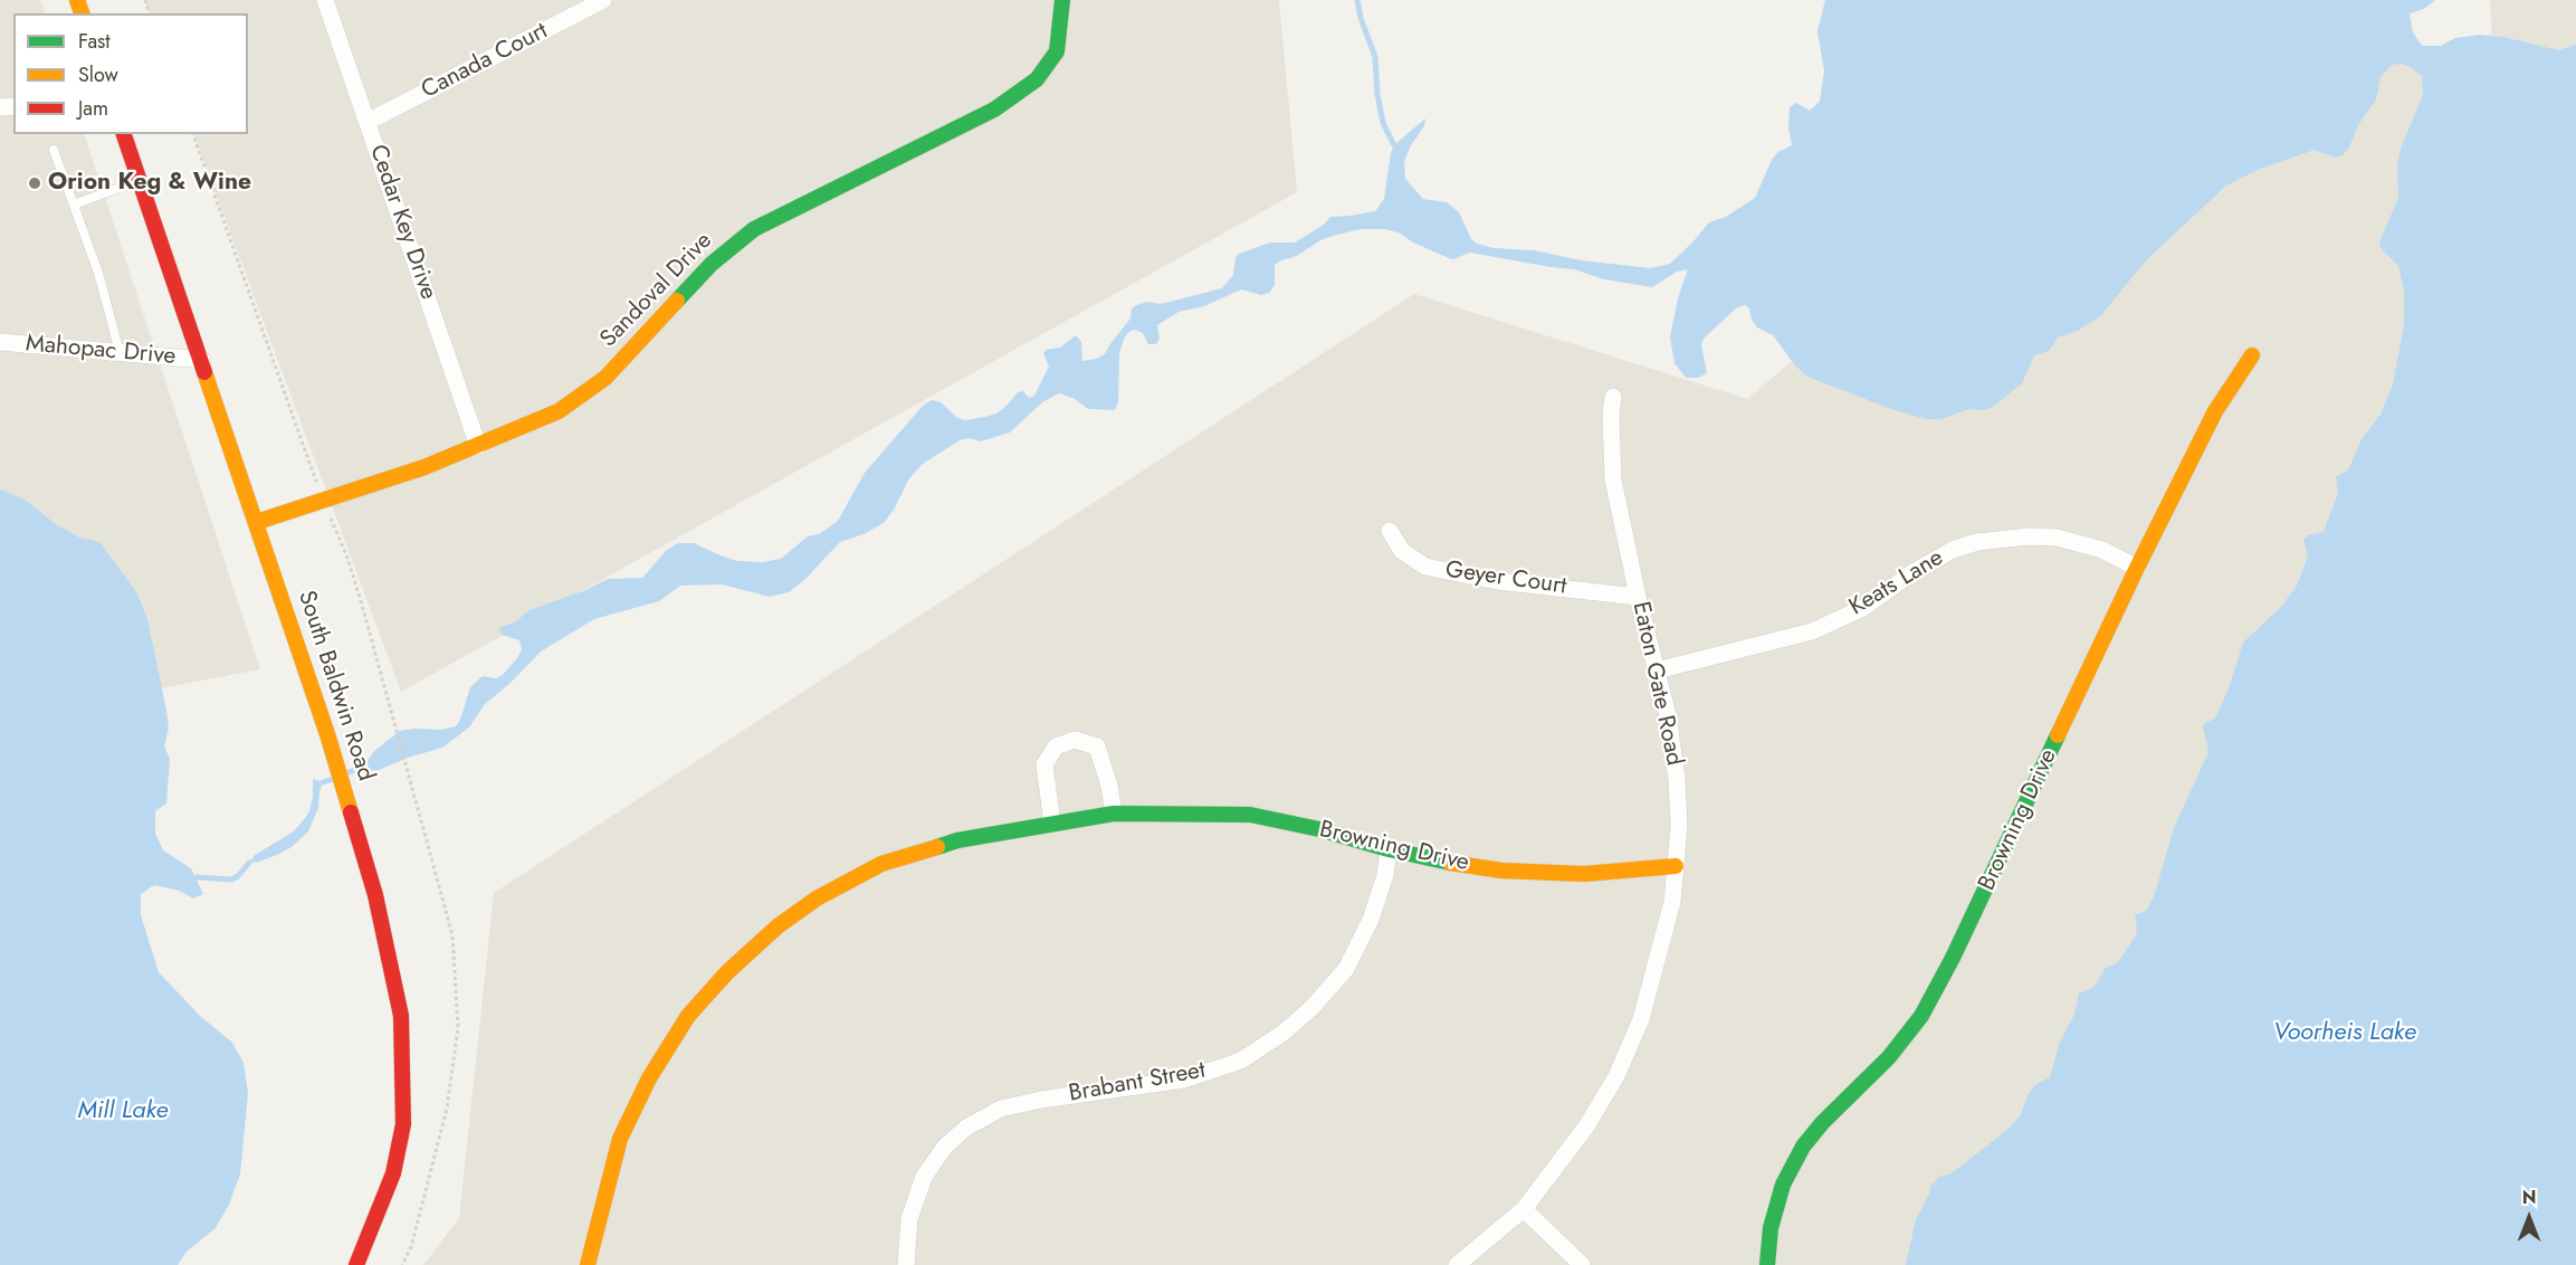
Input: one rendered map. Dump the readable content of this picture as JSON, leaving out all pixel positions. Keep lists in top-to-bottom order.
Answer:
{
  "streets": {
    "street": [
      "Canada Court",
      "Cedar Key Drive",
      "Sandoval Drive",
      "Mahopac Drive",
      "Geyer Court",
      "Keats Lane",
      "Eaton Gate Road",
      "South Baldwin Road",
      "Browning Drive",
      "Brabant Street"
    ]
  },
  "crossings": [
    ["Canada Court", "Cedar Key Drive"],
    ["Cedar Key Drive", "Sandoval Drive"],
    ["Sandoval Drive", "South Baldwin Road"],
    ["Mahopac Drive", "South Baldwin Road"],
    ["Geyer Court", "Eaton Gate Road"],
    ["Keats Lane", "Eaton Gate Road"],
    ["Keats Lane", "Browning Drive"],
    ["Eaton Gate Road", "Browning Drive"],
    ["Browning Drive", "Brabant Street"]
  ],
  "water": ["Voorheis Lake", "Mill Lake"],
  "places": ["Orion Keg & Wine"],
  "legend": ["Fast", "Slow", "Jam"],
  "north": "top"
}
